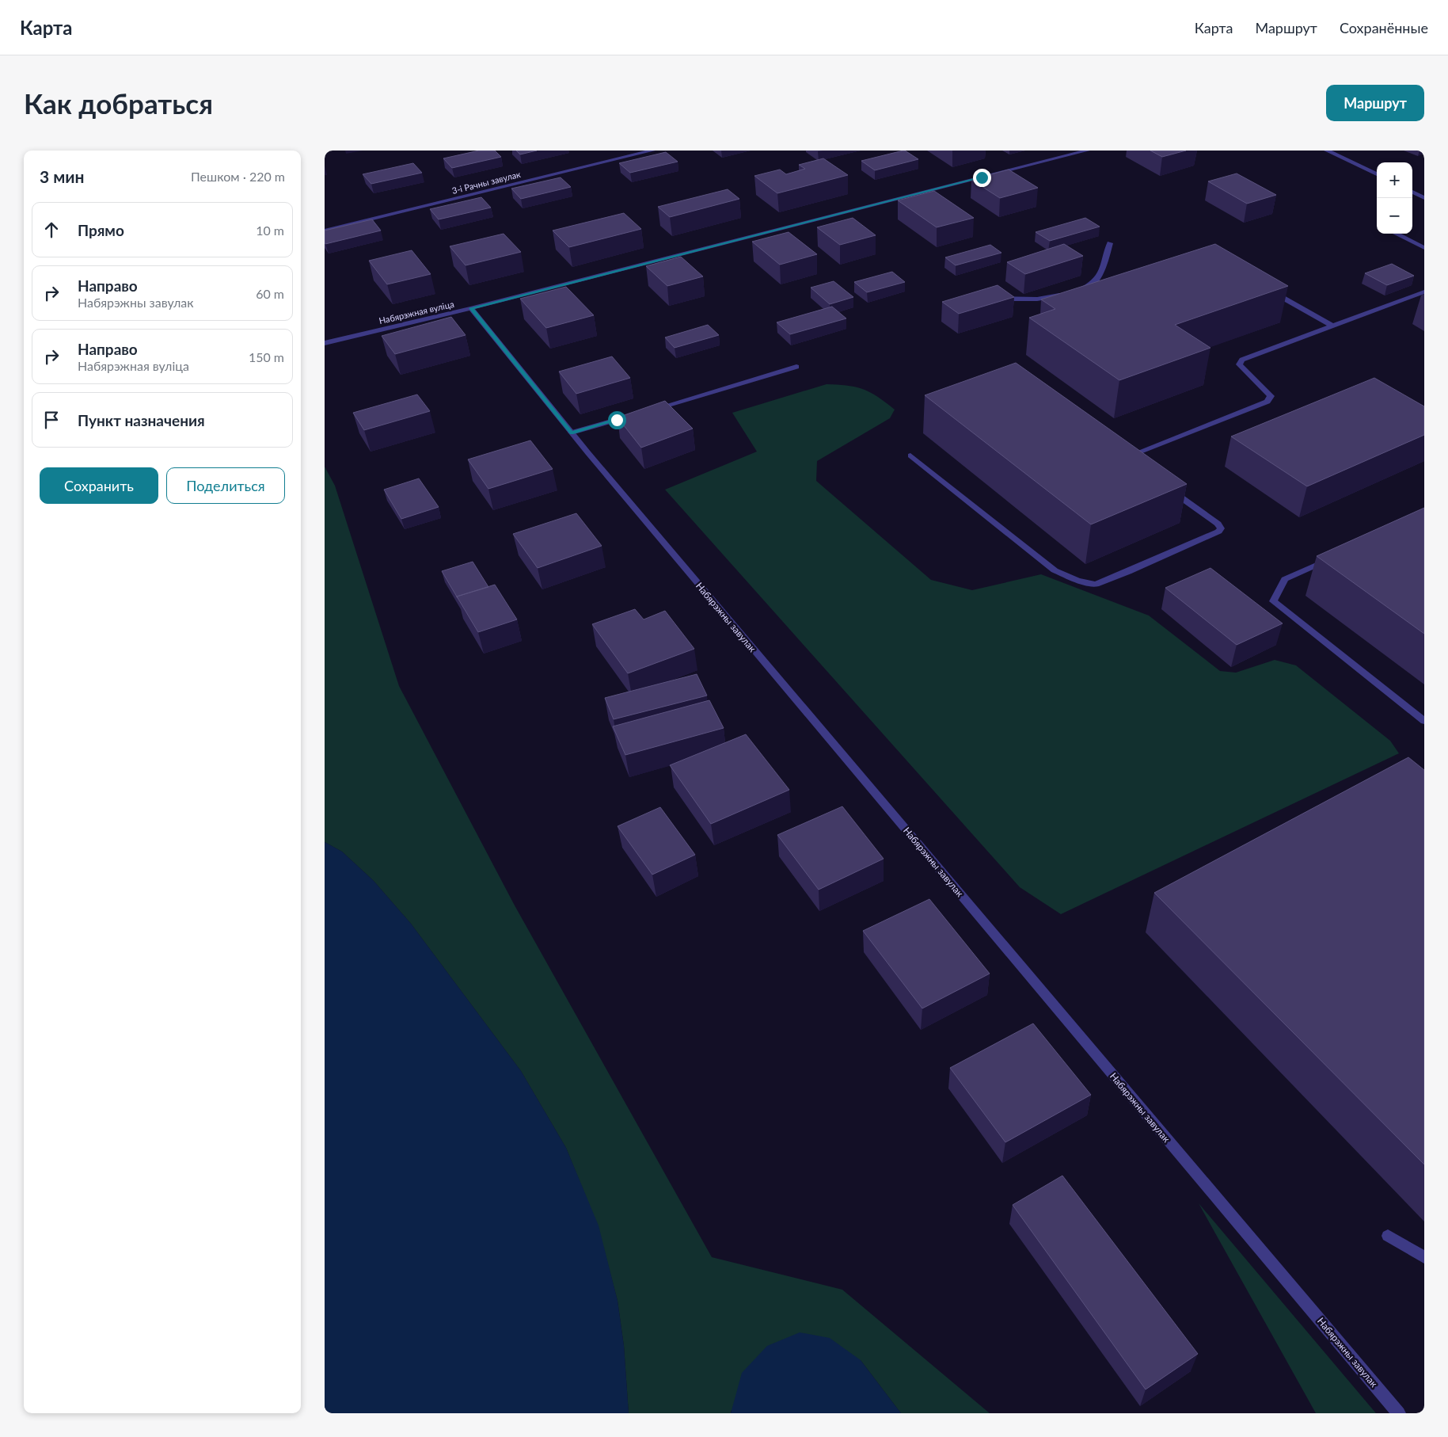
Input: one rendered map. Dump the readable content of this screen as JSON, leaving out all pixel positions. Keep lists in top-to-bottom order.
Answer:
{
  "streets": {
    "street": ["3-і Рачны завулак", "Набярэжная вуліца", "Набярэжны завулак"]
  },
  "crossings": [
    ["Набярэжная вуліца", "Набярэжны завулак"]
  ],
  "page": {
    "header": "Карта",
    "nav": ["Карта", "Маршрут", "Сохранённые"],
    "buttons": [
      "Маршрут",
      ["Сохранить", "Поделиться"]
    ],
    "title": "Как добраться",
    "heading": ["3 мин", "Пешком · 220 m"],
    "map_buttons": ["+", "−"],
    "list": [
      ["Прямо", "10 m"],
      ["Направо", "Набярэжны завулак", "60 m"],
      ["Направо", "Набярэжная вуліца", "150 m"],
      "Пункт назначения"
    ]
  }
}
